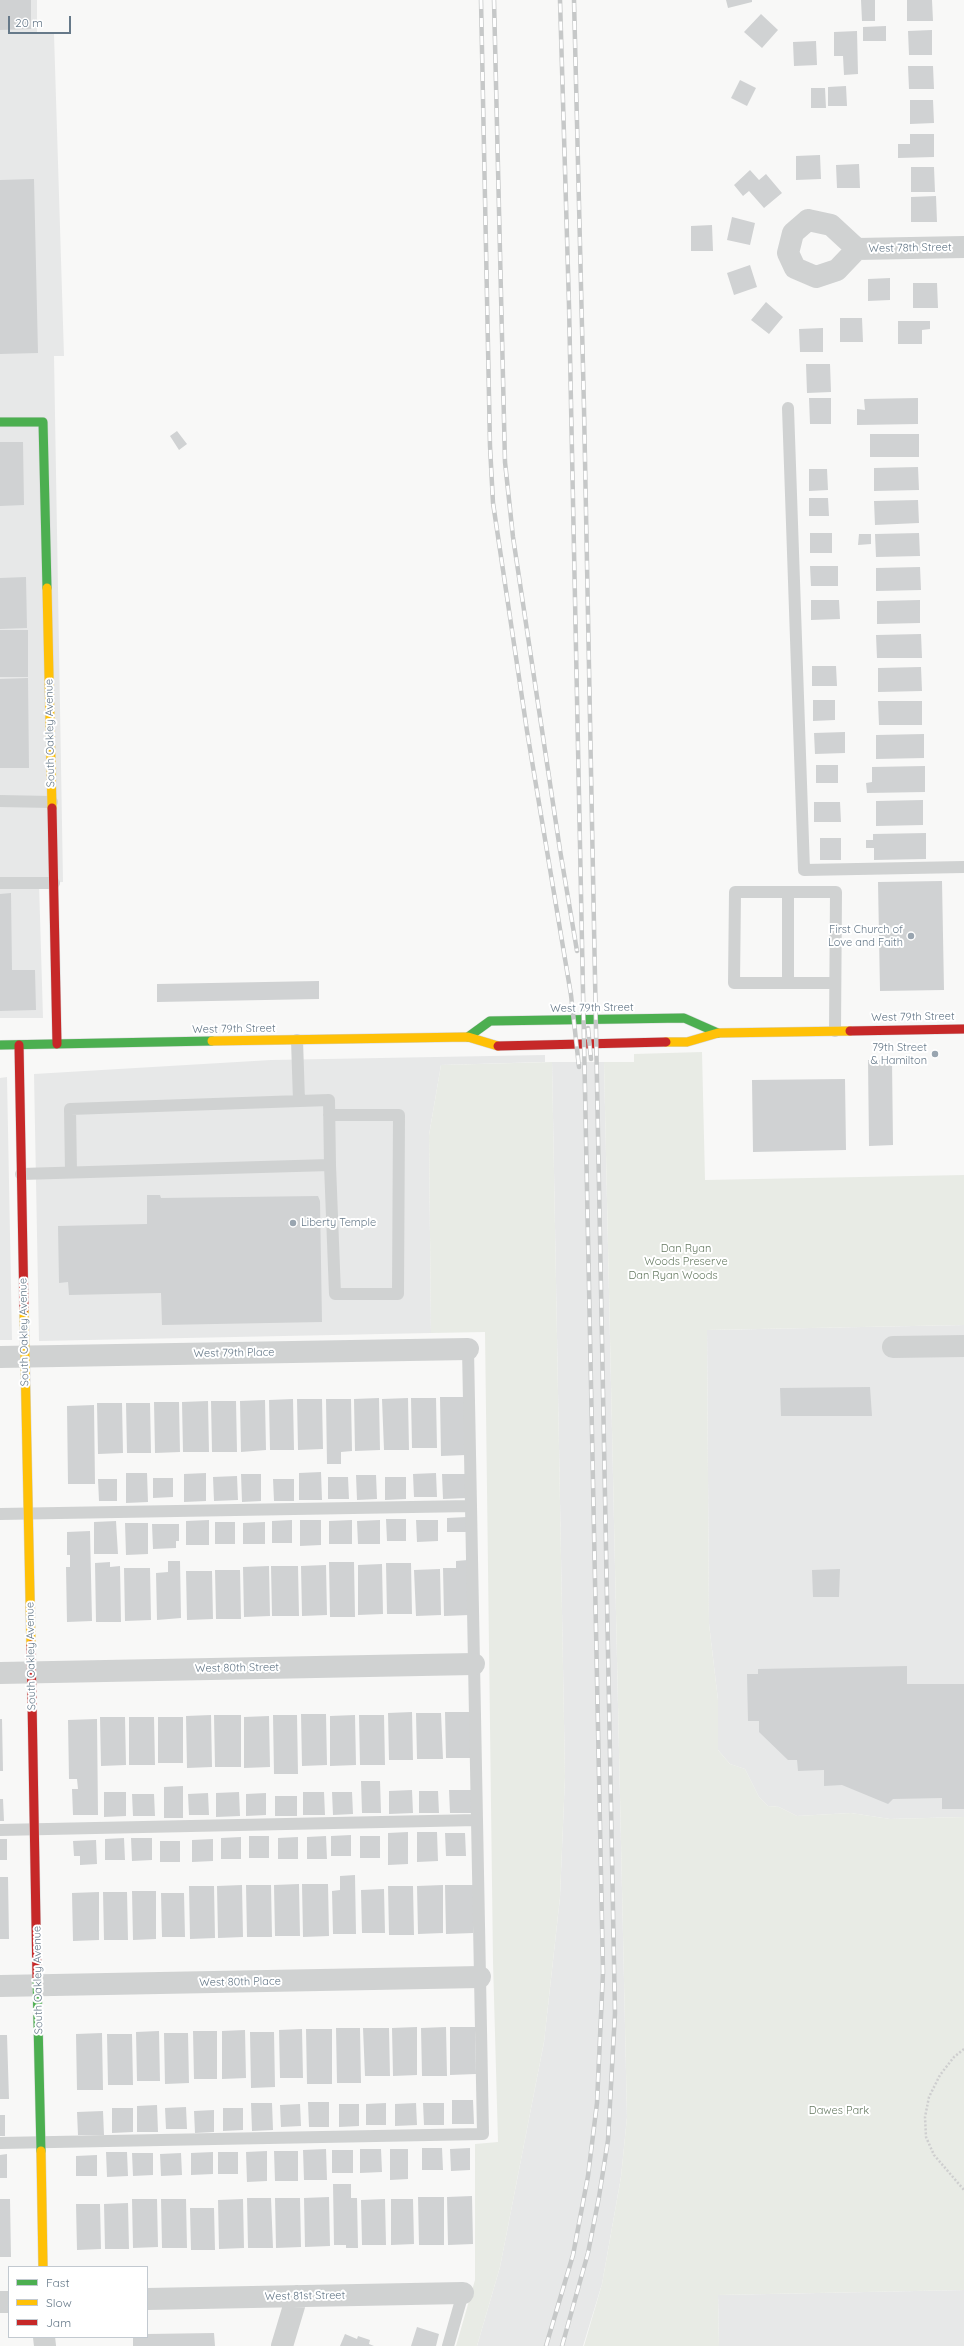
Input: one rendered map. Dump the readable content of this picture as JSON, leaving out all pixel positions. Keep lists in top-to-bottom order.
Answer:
{
  "streets": {
    "street": [
      "West 78th Street",
      "South Oakley Avenue",
      "West 79th Street",
      "West 79th Place",
      "West 80th Street",
      "West 80th Place",
      "West 81st Street"
    ]
  },
  "crossings": [
    ["South Oakley Avenue", "West 79th Street"],
    ["South Oakley Avenue", "West 79th Place"],
    ["South Oakley Avenue", "West 80th Street"],
    ["South Oakley Avenue", "West 80th Place"]
  ],
  "parks": ["Dan Ryan Woods Preserve", "Dan Ryan Woods", "Dawes Park"],
  "places": ["First Church of Love and Faith", "79th Street & Hamilton", "Liberty Temple"],
  "legend": ["Fast", "Slow", "Jam"],
  "scale_bar": "20 m"
}
